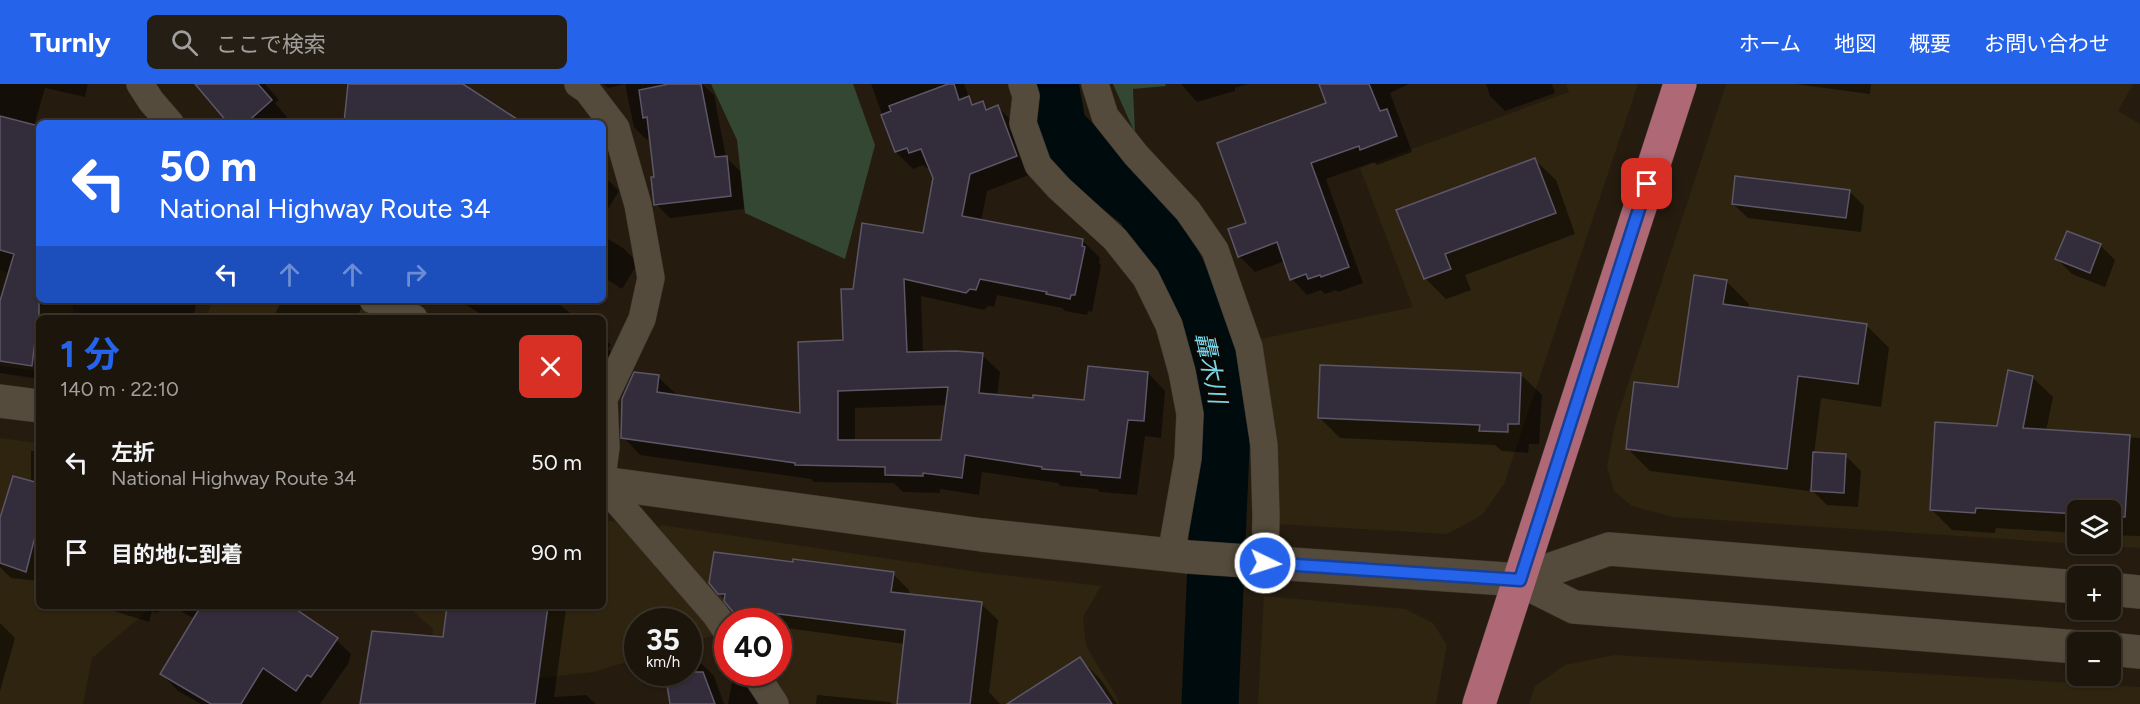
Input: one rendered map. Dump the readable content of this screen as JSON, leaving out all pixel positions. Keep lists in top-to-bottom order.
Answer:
{
  "water": ["轟木川"],
  "page": {
    "header": "Turnly",
    "search": "ここで検索",
    "nav": [
      "ホーム",
      "地図",
      "概要",
      "お問い合わせ"
    ],
    "turn": ["50 m", "National Highway Route 34"],
    "heading": ["1 分", "140 m · 22:10"],
    "list": [
      {
        "name": "左折",
        "note": "National Highway Route 34",
        "value": "50 m"
      },
      {
        "name": "目的地に到着",
        "value": "90 m"
      }
    ],
    "map_buttons": ["+", "−"],
    "speed": "35 km/h",
    "limit": "40"
  }
}
